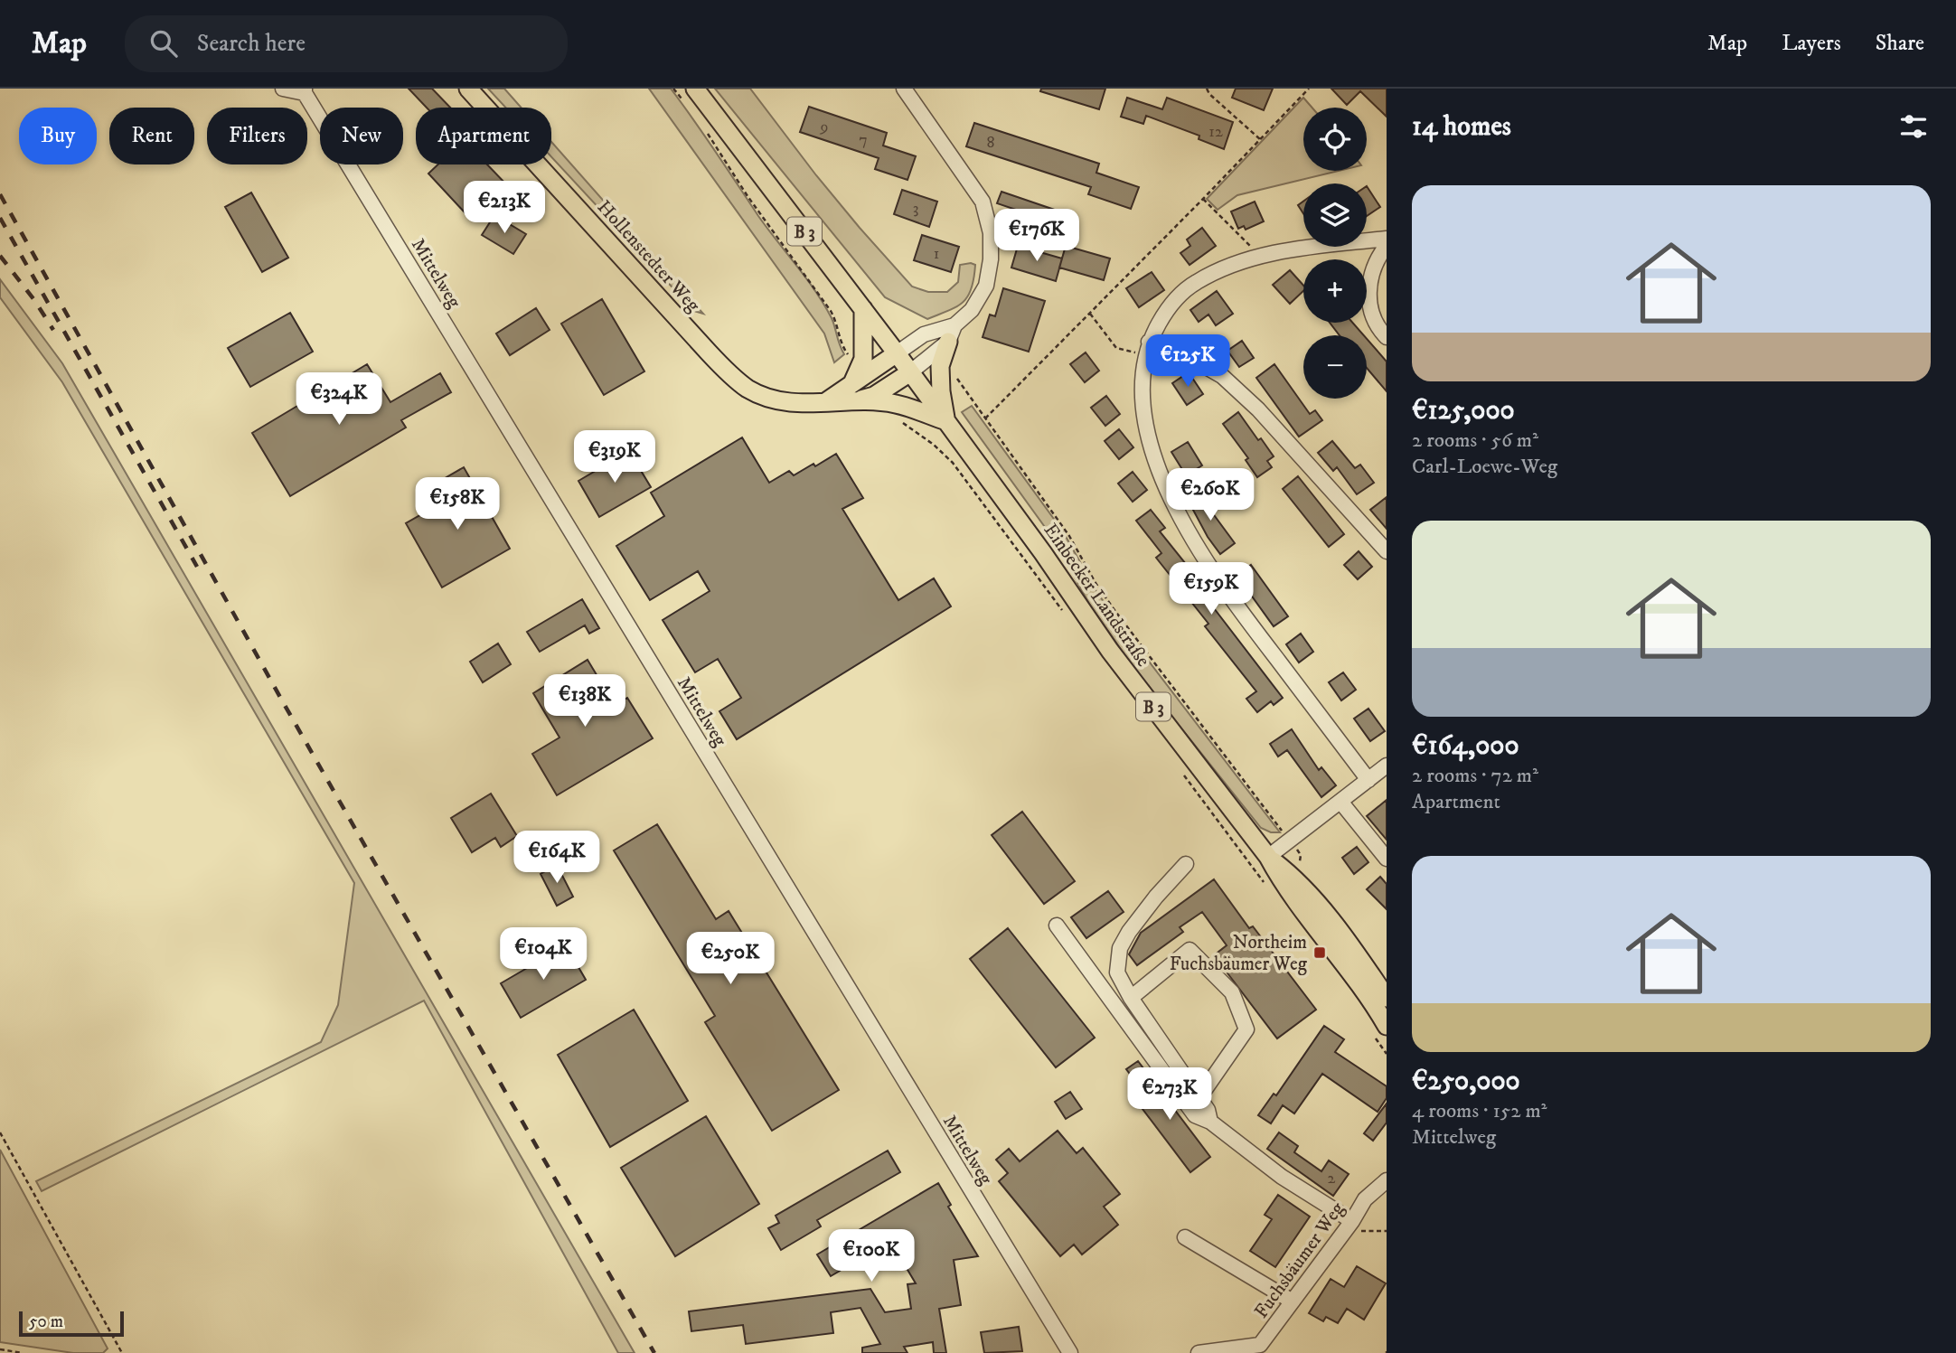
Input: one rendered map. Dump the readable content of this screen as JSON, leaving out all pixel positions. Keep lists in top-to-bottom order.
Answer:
{
  "streets": {
    "main road": ["B 3", "Hollenstedter Weg", "Einbecker Landstraße"],
    "street": ["Mittelweg", "Fuchsbäumer Weg"]
  },
  "crossings": [
    ["B 3", "Einbecker Landstraße"]
  ],
  "places": {
    "transit": ["Northeim Fuchsbäumer Weg"]
  },
  "house_numbers": [
    "9",
    "12",
    "7",
    "8",
    "3",
    "1",
    "2"
  ],
  "scale_bar": "50 m",
  "page": {
    "header": "Map",
    "search": "Search here",
    "nav": ["Map", "Layers", "Share"],
    "heading": "14 homes",
    "map_buttons": ["+", "−"],
    "chip": [
      "Buy",
      "Rent",
      "Filters",
      "New",
      "Apartment"
    ],
    "list": [
      {
        "name": "€125,000",
        "note": "2 rooms · 56 m² · Carl-Loewe-Weg"
      },
      {
        "name": "€164,000",
        "note": "2 rooms · 72 m² · Apartment"
      },
      {
        "name": "€250,000",
        "note": "4 rooms · 152 m² · Mittelweg"
      }
    ],
    "price": [
      "€213K",
      "€176K",
      "€125K",
      "€324K",
      "€319K",
      "€260K",
      "€158K",
      "€159K",
      "€138K",
      "€164K",
      "€104K",
      "€250K",
      "€273K",
      "€100K"
    ],
    "scale": "50 m"
  }
}
